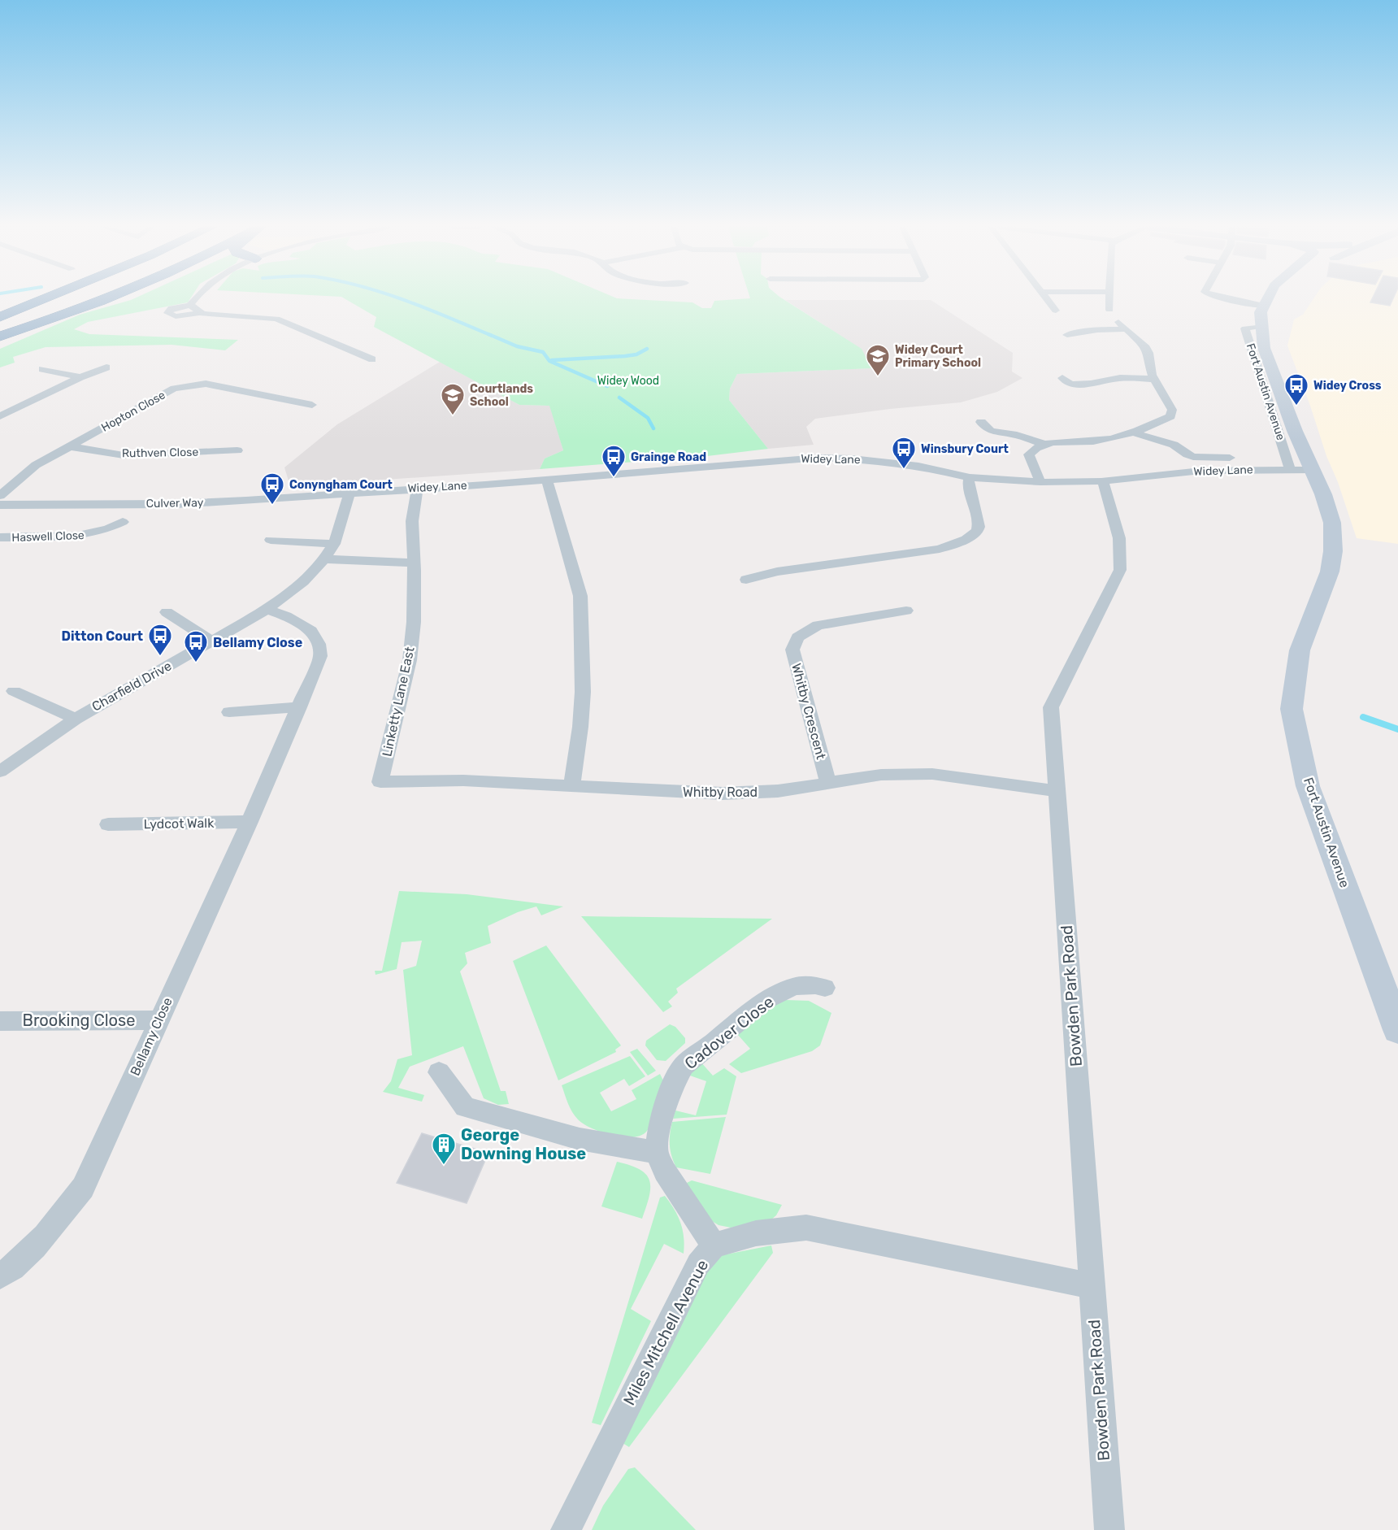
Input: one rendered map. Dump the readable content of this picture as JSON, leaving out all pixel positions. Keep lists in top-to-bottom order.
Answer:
{
  "streets": {
    "main road": ["Fort Austin Avenue"],
    "street": [
      "Hopton Close",
      "Ruthven Close",
      "Widey Lane",
      "Culver Way",
      "Haswell Close",
      "Charfield Drive",
      "Linketty Lane East",
      "Whitby Crescent",
      "Whitby Road",
      "Lydcot Walk",
      "Bowden Park Road",
      "Brooking Close",
      "Cadover Close",
      "Bellamy Close",
      "Miles Mitchell Avenue"
    ]
  },
  "crossings": [
    ["Fort Austin Avenue", "Widey Lane"],
    ["Hopton Close", "Ruthven Close"],
    ["Widey Lane", "Culver Way"],
    ["Widey Lane", "Charfield Drive"],
    ["Widey Lane", "Linketty Lane East"],
    ["Widey Lane", "Bowden Park Road"],
    ["Culver Way", "Charfield Drive"],
    ["Charfield Drive", "Bellamy Close"],
    ["Linketty Lane East", "Whitby Road"],
    ["Whitby Crescent", "Whitby Road"],
    ["Whitby Road", "Bowden Park Road"],
    ["Lydcot Walk", "Bellamy Close"],
    ["Bowden Park Road", "Miles Mitchell Avenue"],
    ["Brooking Close", "Bellamy Close"]
  ],
  "parks": ["Widey Wood"],
  "places": {
    "school or university": ["Widey Court Primary School", "Courtlands School"],
    "bus stop": [
      "Widey Cross",
      "Winsbury Court",
      "Grainge Road",
      "Conyngham Court",
      "Ditton Court",
      "Bellamy Close"
    ],
    "building": ["George Downing House"]
  }
}
